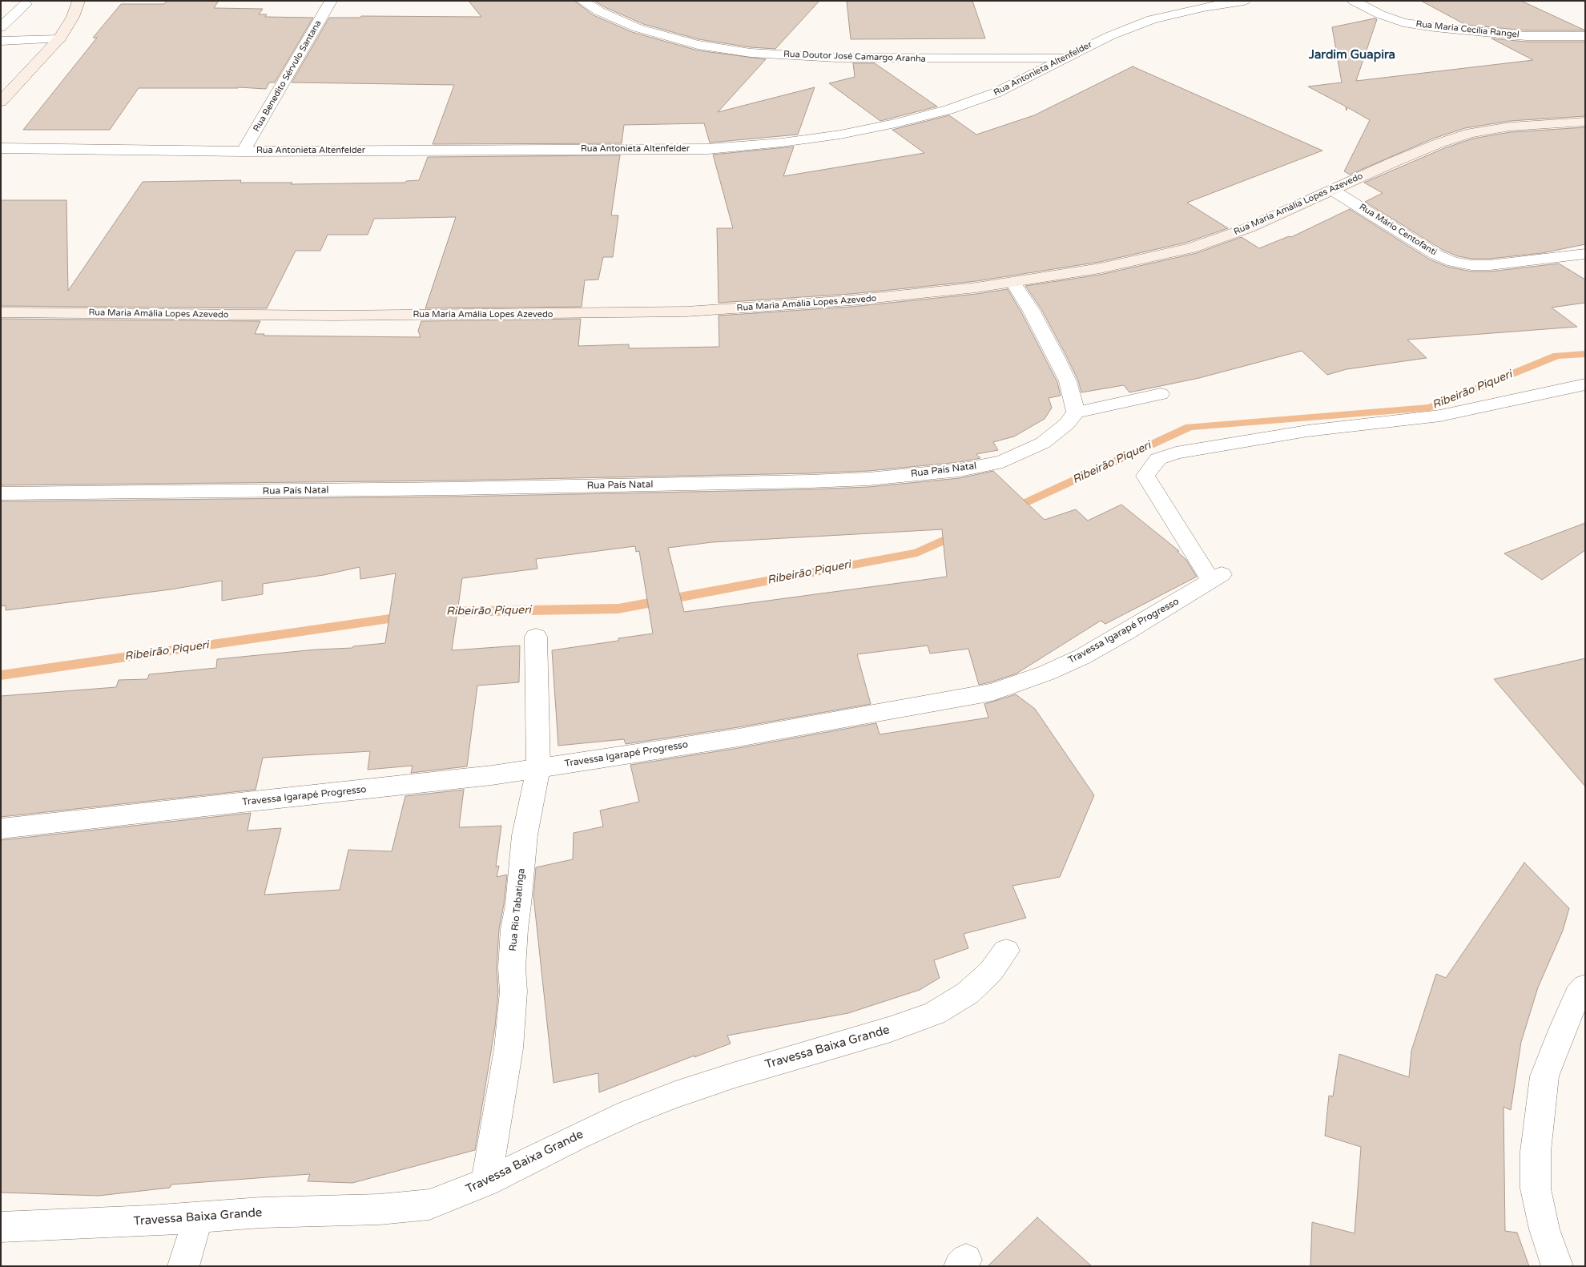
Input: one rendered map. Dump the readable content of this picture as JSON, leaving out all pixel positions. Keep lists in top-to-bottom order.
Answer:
{
  "streets": {
    "main road": ["Rua Maria Amália Lopes Azevedo"],
    "street": [
      "Rua Maria Cecília Rangel",
      "Rua Doutor José Camargo Aranha",
      "Rua Antonieta Altenfelder",
      "Rua Benedito Sérvulo Santana",
      "Rua Mário Centofanti",
      "Rua País Natal",
      "Travessa Igarapé Progresso",
      "Rua Rio Tabatinga",
      "Travessa Baixa Grande"
    ]
  },
  "crossings": [
    ["Rua Doutor José Camargo Aranha", "Rua Antonieta Altenfelder"],
    ["Rua Antonieta Altenfelder", "Rua Benedito Sérvulo Santana"],
    ["Rua Maria Amália Lopes Azevedo", "Rua Mário Centofanti"],
    ["Travessa Igarapé Progresso", "Rua Rio Tabatinga"],
    ["Rua Rio Tabatinga", "Travessa Baixa Grande"]
  ],
  "districts": ["Jardim Guapira"],
  "water": ["Ribeirão Piqueri"]
}
